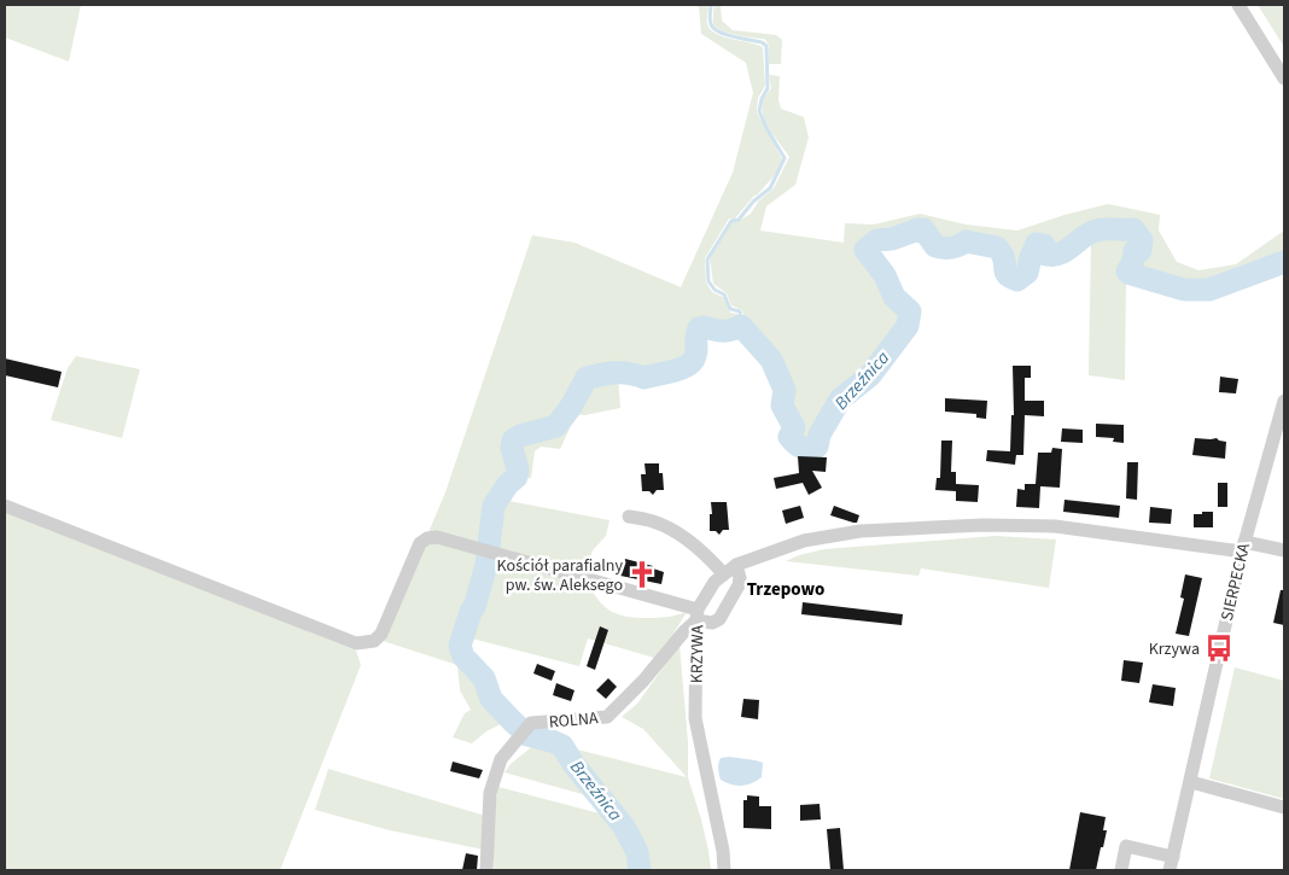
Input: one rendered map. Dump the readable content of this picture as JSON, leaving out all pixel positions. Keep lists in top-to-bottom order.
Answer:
{
  "streets": {
    "street": ["SIERPECKA", "KRZYWA", "ROLNA"]
  },
  "crossings": [
    ["SIERPECKA", "KRZYWA"],
    ["KRZYWA", "ROLNA"]
  ],
  "districts": ["Trzepowo"],
  "water": ["Brzeźnica"],
  "places": {
    "church": ["Kościół parafialny pw. św. Aleksego"],
    "bus stop": ["Krzywa"]
  }
}
